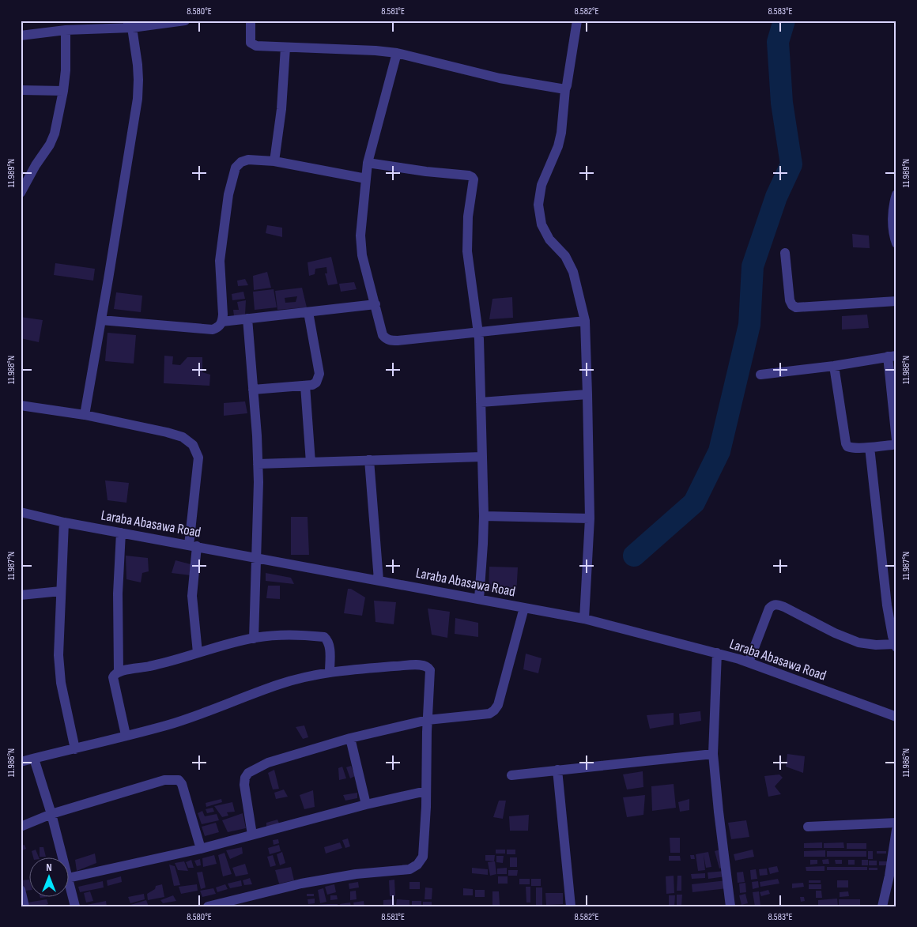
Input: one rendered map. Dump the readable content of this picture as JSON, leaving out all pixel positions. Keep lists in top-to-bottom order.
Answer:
{
  "streets": {
    "street": ["Laraba Abasawa Road"]
  },
  "north": "top",
  "coordinates": [
    "8.580°E",
    "8.581°E",
    "8.582°E",
    "8.583°E",
    "11.989°N",
    "11.988°N",
    "11.987°N",
    "11.986°N"
  ]
}
